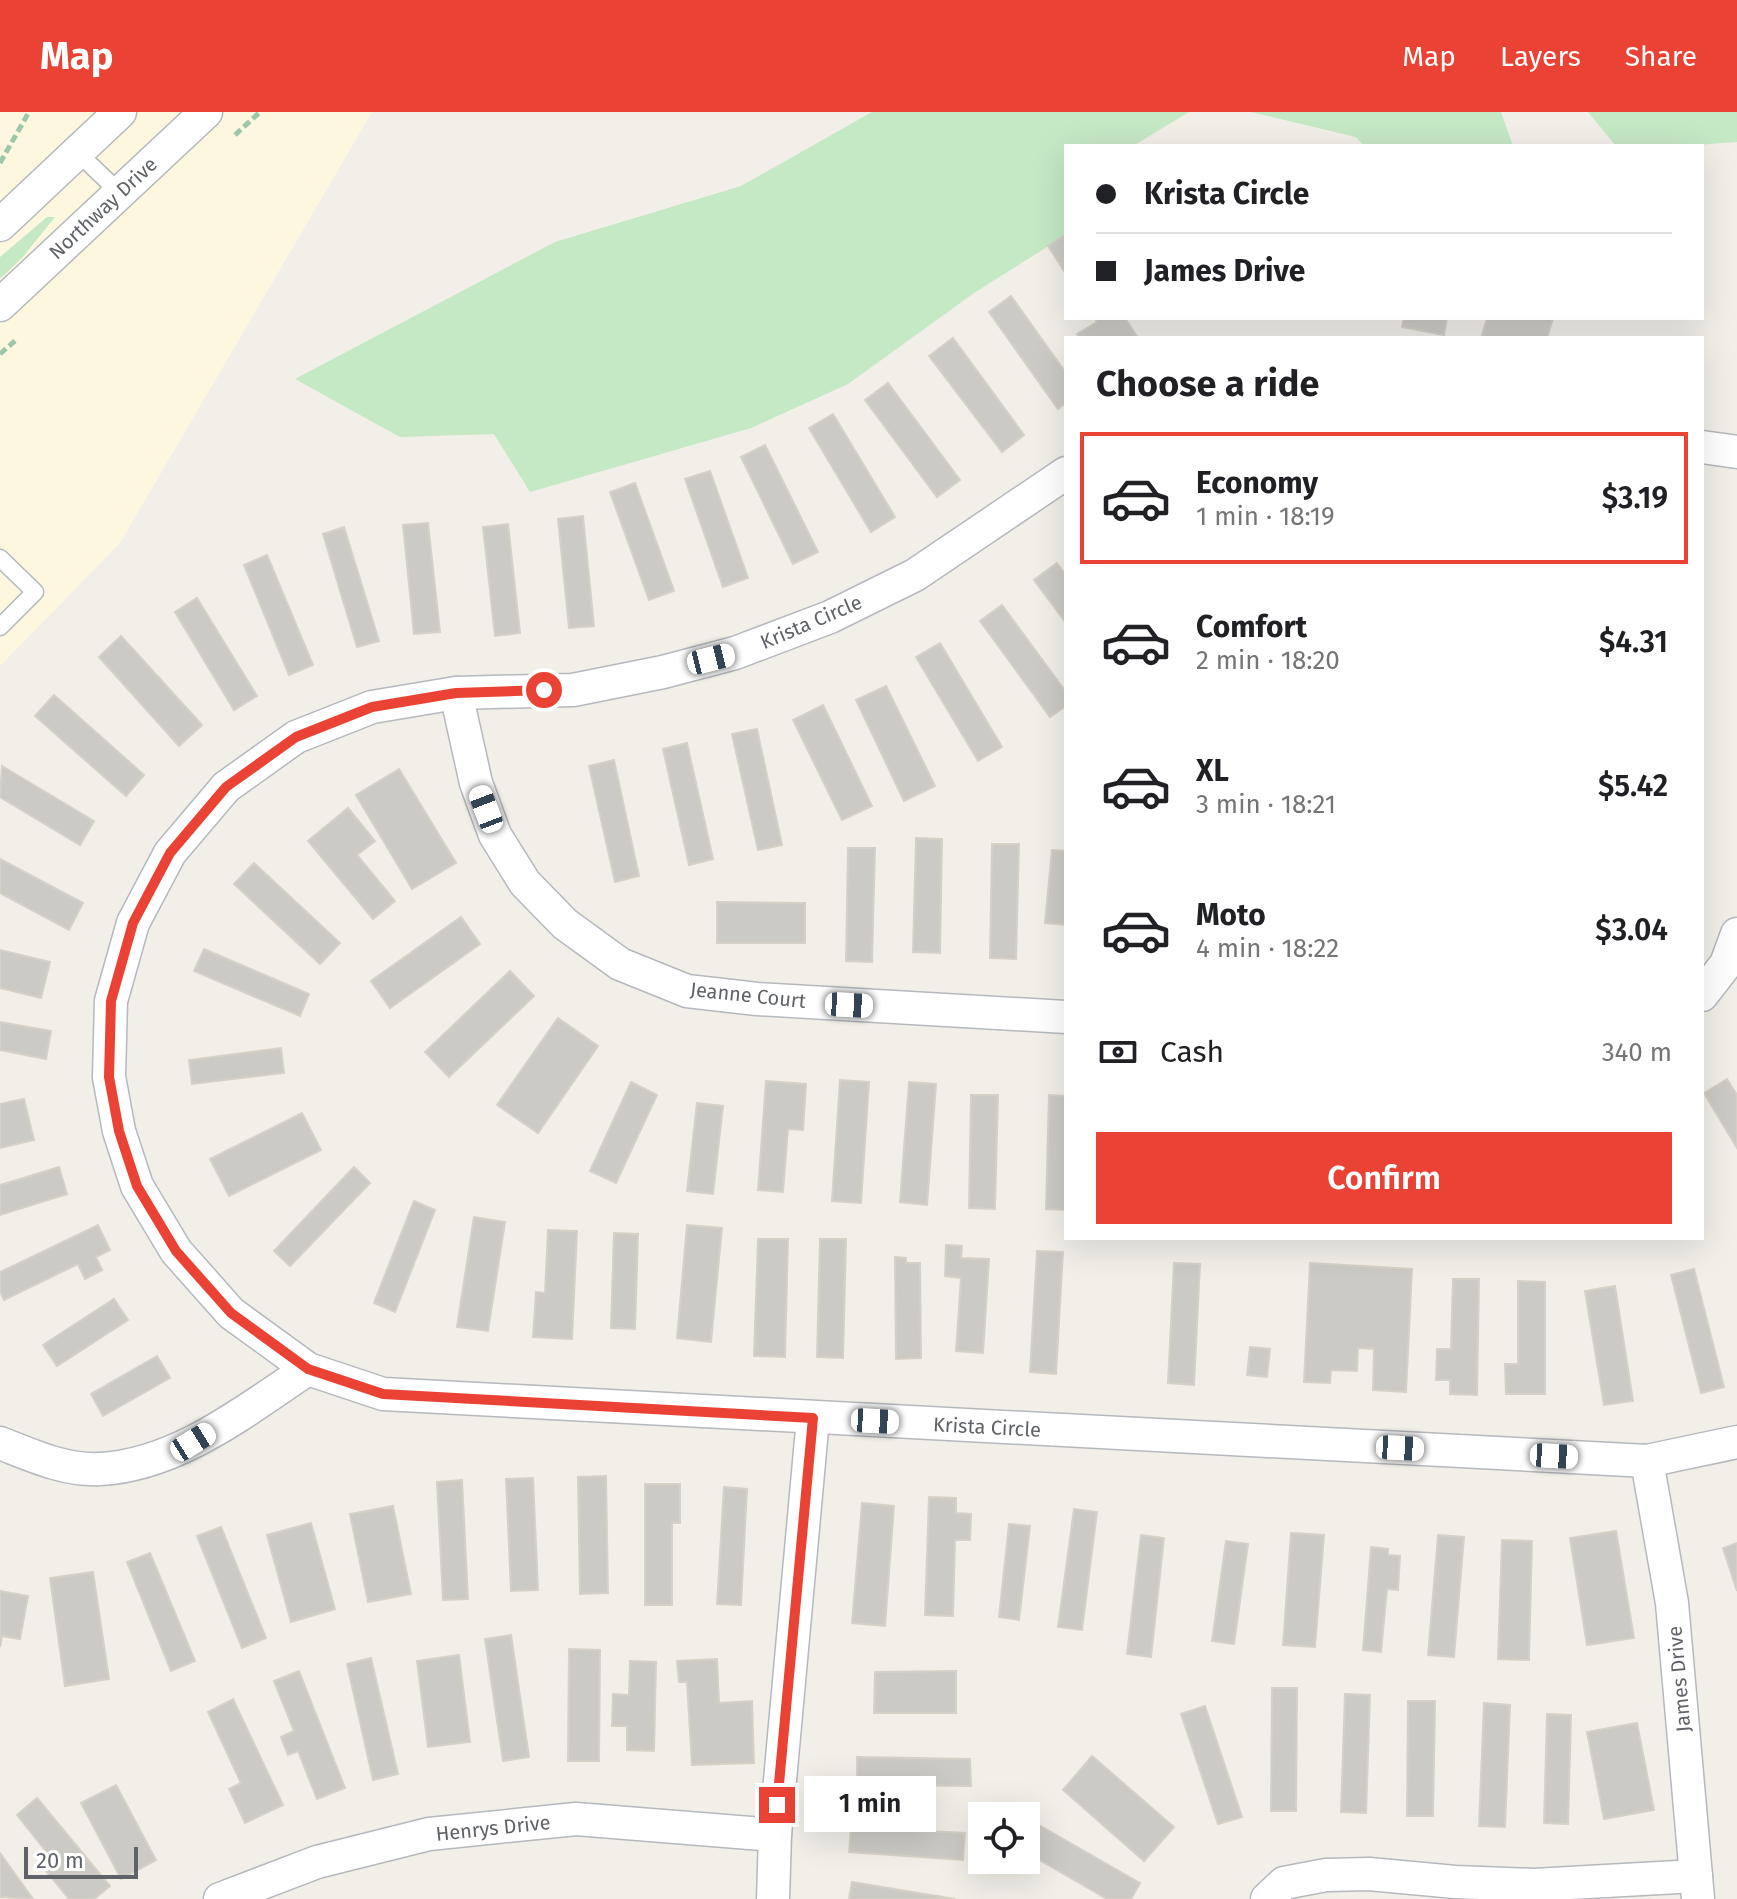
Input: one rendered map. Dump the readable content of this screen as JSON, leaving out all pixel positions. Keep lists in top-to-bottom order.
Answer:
{
  "streets": {
    "street": [
      "Northway Drive",
      "Krista Circle",
      "Jeanne Court",
      "James Drive",
      "Henrys Drive"
    ]
  },
  "crossings": [
    ["Krista Circle", "Jeanne Court"],
    ["Krista Circle", "James Drive"]
  ],
  "scale_bar": "20 m",
  "page": {
    "header": "Map",
    "nav": ["Map", "Layers", "Share"],
    "banner": ["Krista Circle", "James Drive"],
    "heading": "Choose a ride",
    "list": [
      {
        "name": "Economy",
        "note": "1 min · 18:19",
        "value": "$3.19"
      },
      {
        "name": "Comfort",
        "note": "2 min · 18:20",
        "value": "$4.31"
      },
      {
        "name": "XL",
        "note": "3 min · 18:21",
        "value": "$5.42"
      },
      {
        "name": "Moto",
        "note": "4 min · 18:22",
        "value": "$3.04"
      }
    ],
    "pay": ["Cash", "340 m"],
    "buttons": "Confirm",
    "bubble": "1 min",
    "scale": "20 m"
  }
}
